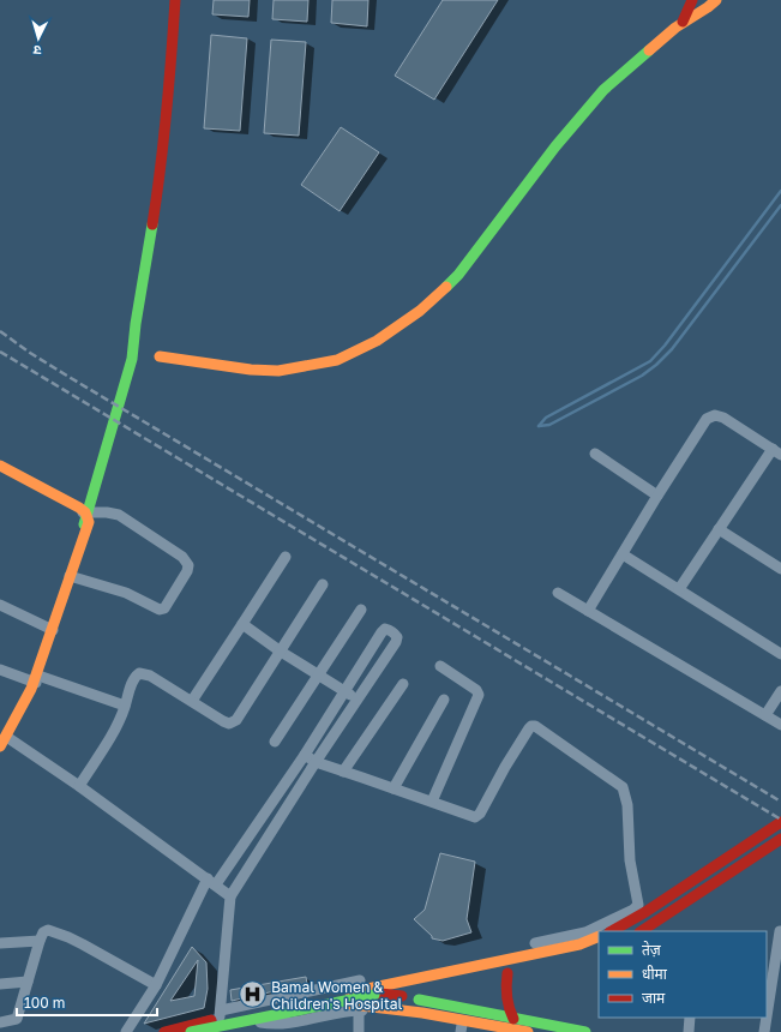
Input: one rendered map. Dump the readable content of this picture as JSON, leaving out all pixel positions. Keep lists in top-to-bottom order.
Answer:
{
  "places": {
    "hospital": ["Bamal Women & Children's Hospital"]
  },
  "legend": ["तेज़", "धीमा", "जाम"],
  "scale_bar": "100 m",
  "north": "bottom"
}
